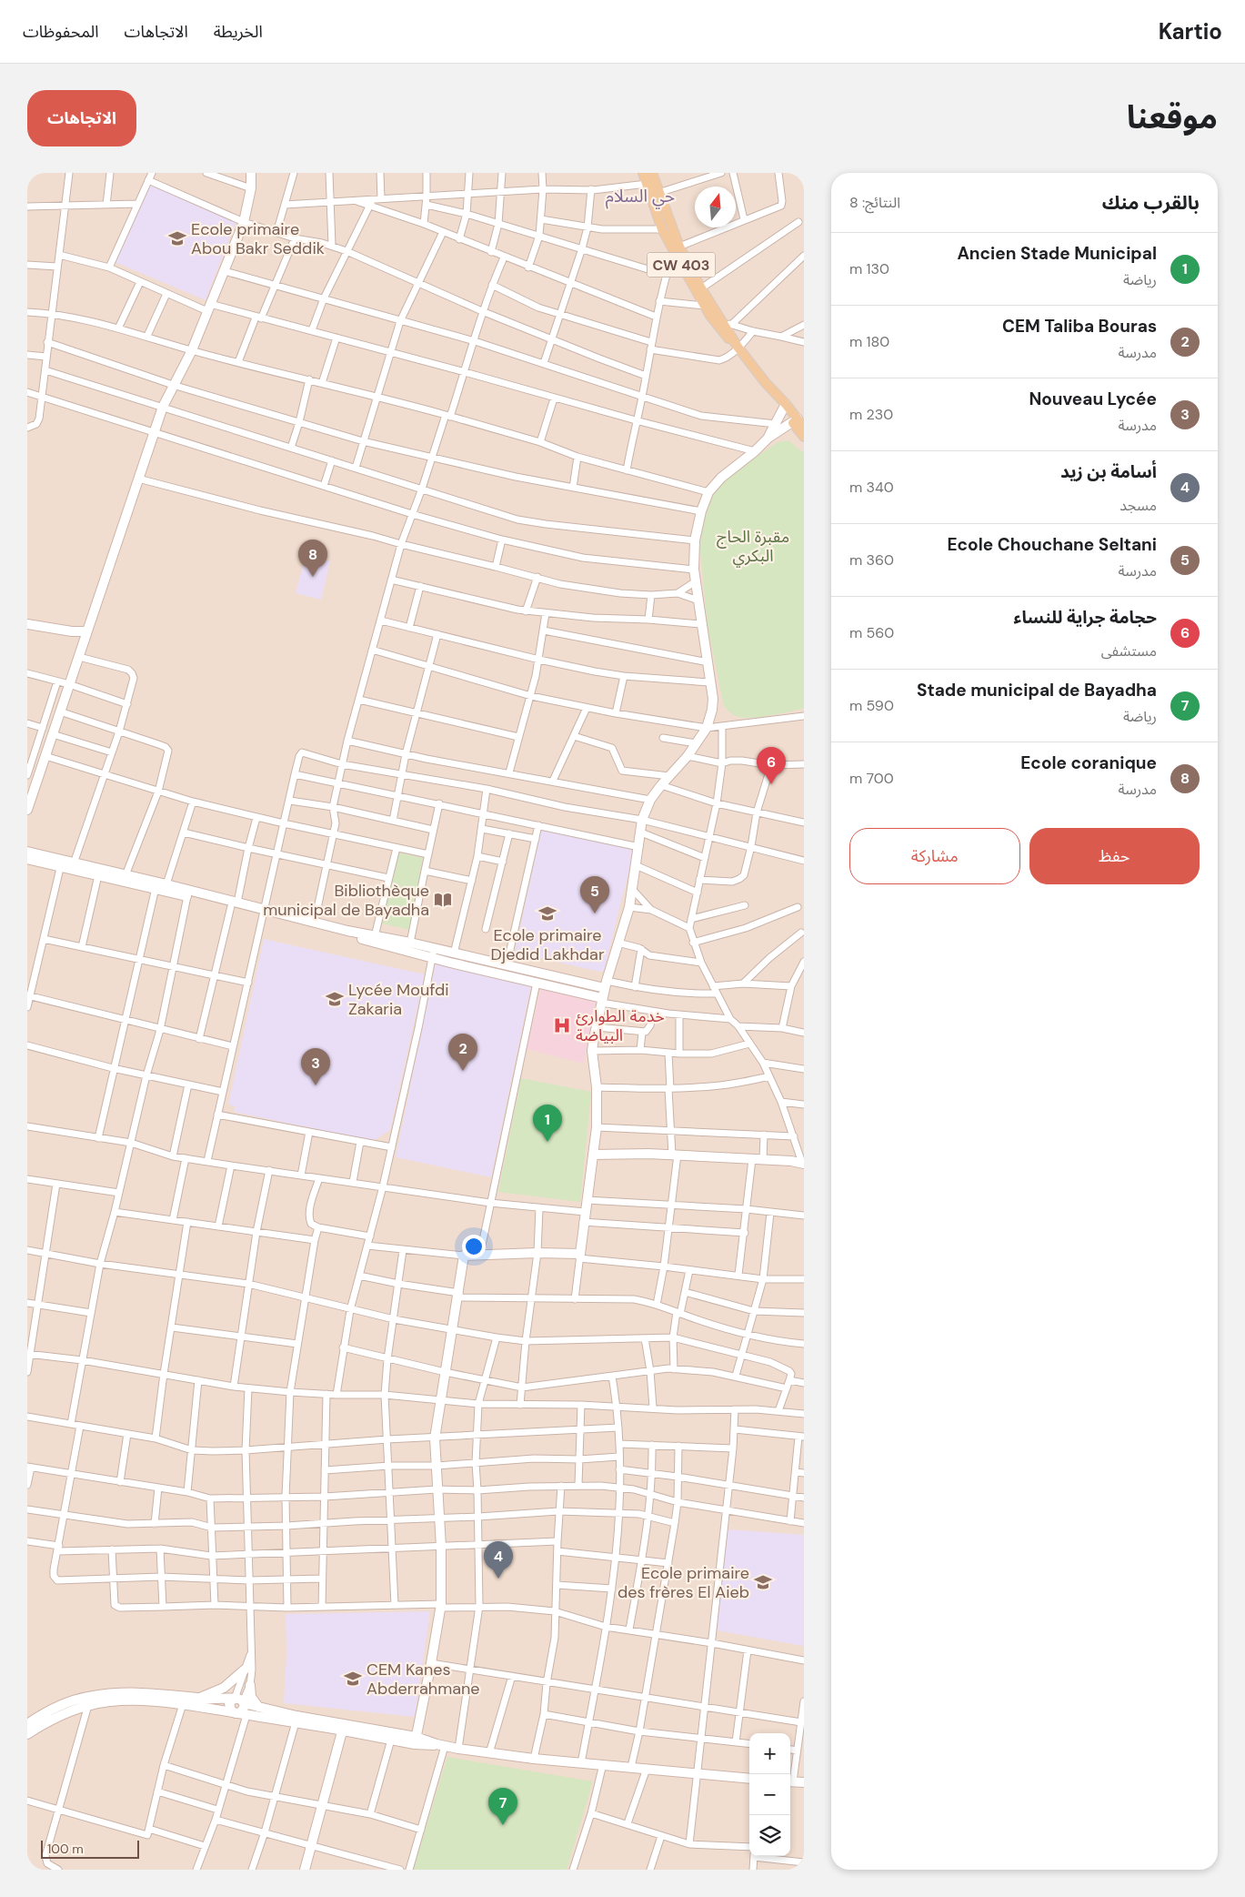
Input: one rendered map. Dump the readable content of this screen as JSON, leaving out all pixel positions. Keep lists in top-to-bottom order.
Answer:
{
  "streets": {
    "main road": ["CW 403"]
  },
  "districts": ["حي السلام"],
  "parks": ["مقبرة الحاج البكري"],
  "places": {
    "school or university": [
      "Ecole primaire Abou Bakr Seddik",
      "Ecole primaire Djedid Lakhdar",
      "Lycée Moufdi Zakaria",
      "Ecole primaire des frères El Aieb",
      "CEM Kanes Abderrahmane"
    ],
    "library": ["Bibliothèque municipal de Bayadha"],
    "hospital": ["خدمة الطوارئ البياضة"]
  },
  "scale_bar": "100 m",
  "north": "top",
  "page": {
    "header": "Kartio",
    "nav": ["الخريطة", "الاتجاهات", "المحفوظات"],
    "title": "موقعنا",
    "buttons": [
      "الاتجاهات",
      ["حفظ", "مشاركة"]
    ],
    "heading": ["بالقرب منك", "النتائج: 8"],
    "list": [
      {
        "mark": "1",
        "name": "Ancien Stade Municipal",
        "note": "رياضة",
        "value": "130 m"
      },
      {
        "mark": "2",
        "name": "CEM Taliba Bouras",
        "note": "مدرسة",
        "value": "180 m"
      },
      {
        "mark": "3",
        "name": "Nouveau Lycée",
        "note": "مدرسة",
        "value": "230 m"
      },
      {
        "mark": "4",
        "name": "أسامة بن زيد",
        "note": "مسجد",
        "value": "340 m"
      },
      {
        "mark": "5",
        "name": "Ecole Chouchane Seltani",
        "note": "مدرسة",
        "value": "360 m"
      },
      {
        "mark": "6",
        "name": "حجامة جراية للنساء",
        "note": "مستشفى",
        "value": "560 m"
      },
      {
        "mark": "7",
        "name": "Stade municipal de Bayadha",
        "note": "رياضة",
        "value": "590 m"
      },
      {
        "mark": "8",
        "name": "Ecole coranique",
        "note": "مدرسة",
        "value": "700 m"
      }
    ],
    "pins": [
      "8",
      "6",
      "5",
      "2",
      "3",
      "1",
      "4",
      "7"
    ],
    "map_buttons": ["+", "−"],
    "scale": "100 m"
  }
}
